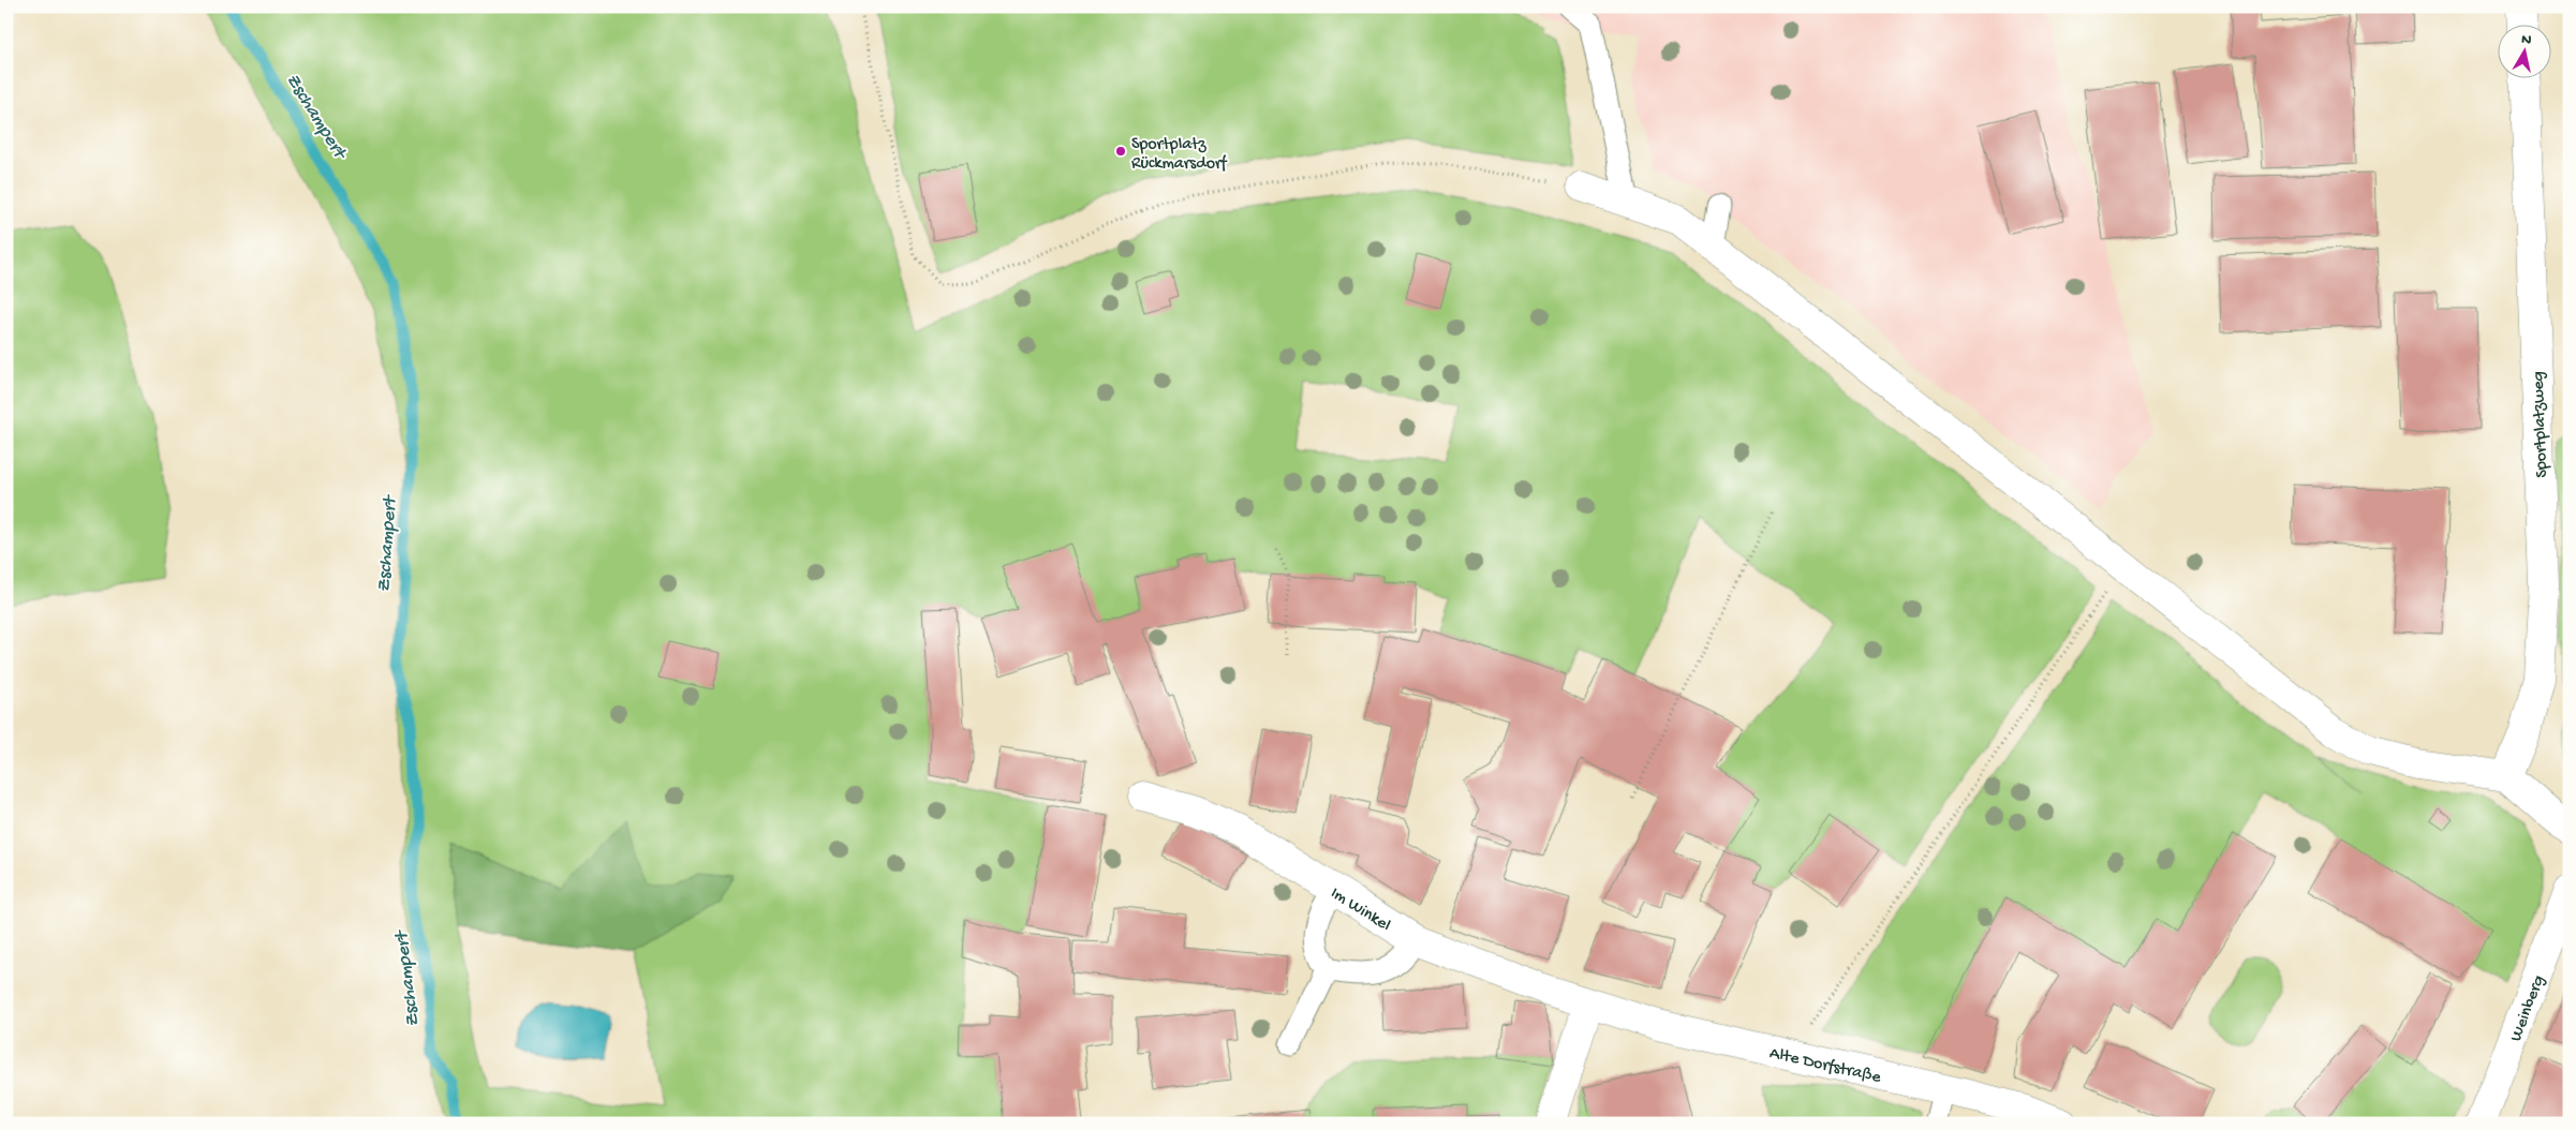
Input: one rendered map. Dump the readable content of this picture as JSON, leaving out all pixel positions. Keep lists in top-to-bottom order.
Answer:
{
  "streets": {
    "street": [
      "Sportplatzweg",
      "Im Winkel",
      "Weinberg",
      "Alte Dorfstraße"
    ]
  },
  "crossings": [
    ["Im Winkel", "Alte Dorfstraße"]
  ],
  "water": ["Zschampert"],
  "places": ["Sportplatz Rückmarsdorf"],
  "north": "top"
}
